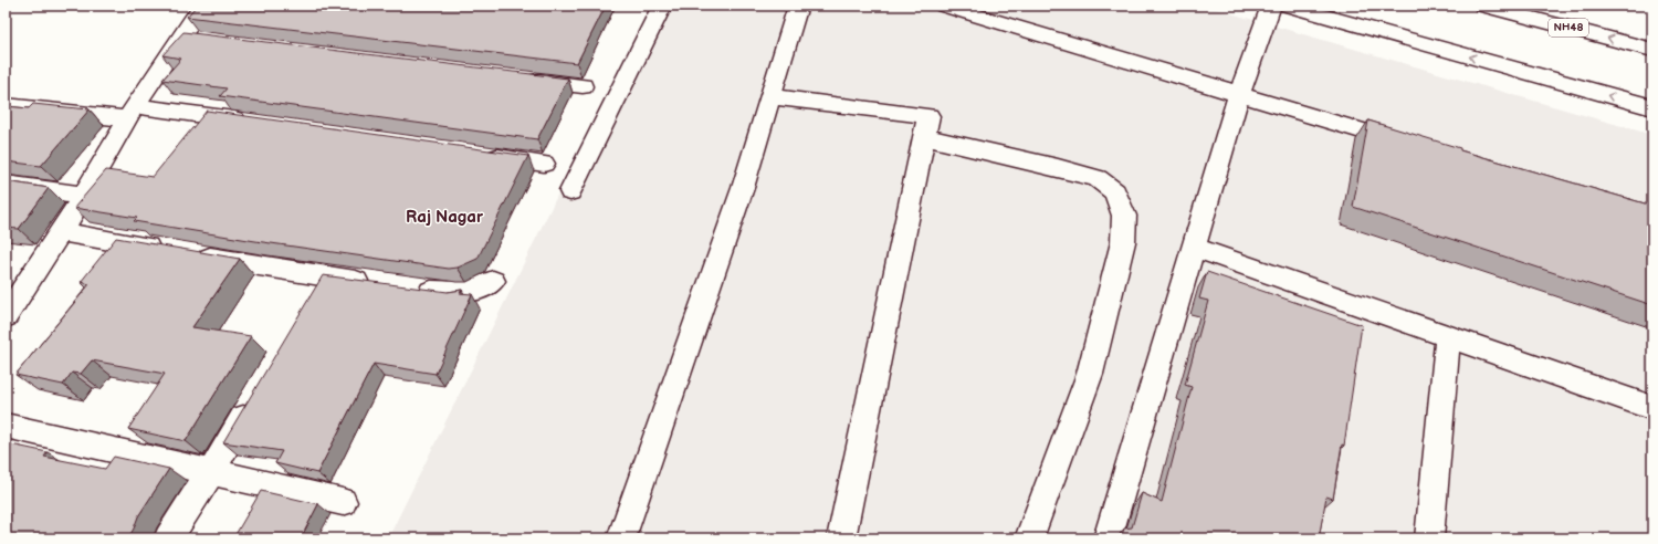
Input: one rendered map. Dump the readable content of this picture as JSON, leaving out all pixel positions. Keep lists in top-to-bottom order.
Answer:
{
  "streets": {
    "main road": ["NH48"]
  },
  "districts": ["Raj Nagar"]
}
